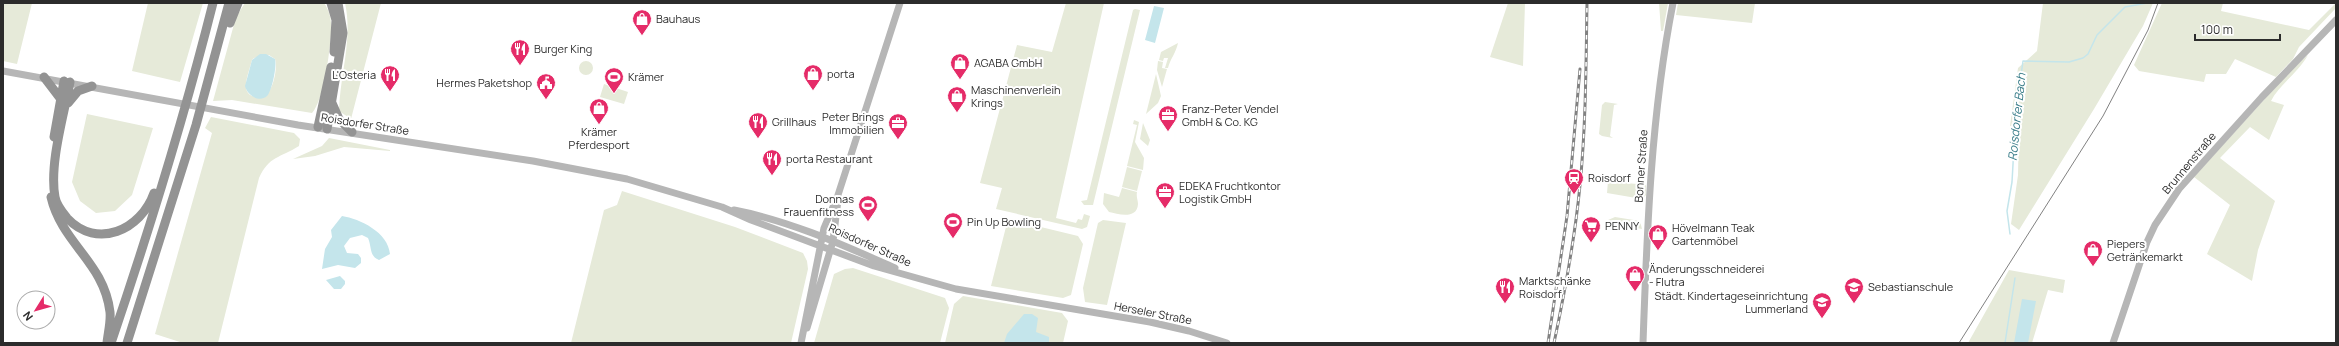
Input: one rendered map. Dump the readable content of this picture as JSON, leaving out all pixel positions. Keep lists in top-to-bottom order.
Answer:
{
  "streets": {
    "main road": [
      "Roisdorfer Straße",
      "Brunnenstraße",
      "Bonner Straße",
      "Herseler Straße"
    ]
  },
  "crossings": [
    ["Roisdorfer Straße", "Herseler Straße"]
  ],
  "water": ["Roisdorfer Bach"],
  "places": {
    "shop": [
      "Bauhaus",
      "AGABA GmbH",
      "porta",
      "Maschinenverleih Krings",
      "Krämer Pferdesport",
      "Hövelmann Teak Gartenmöbel",
      "Piepers Getränkemarkt",
      "Änderungsschneiderei - Flutra"
    ],
    "restaurant": [
      "Burger King",
      "L'Osteria",
      "Grillhaus",
      "porta Restaurant",
      "Marktschänke Roisdorf"
    ],
    "sports": ["Krämer", "Donnas Frauenfitness", "Pin Up Bowling"],
    "public building": ["Hermes Paketshop"],
    "office": ["Franz-Peter Vendel GmbH & Co. KG", "Peter Brings Immobilien", "EDEKA Fruchtkontor Logistik GmbH"],
    "station": ["Roisdorf"],
    "supermarket": ["PENNY"],
    "school or university": ["Sebastianschule", "Städt. Kindertageseinrichtung Lummerland"]
  },
  "scale_bar": "100 m",
  "north": "bottom left"
}
